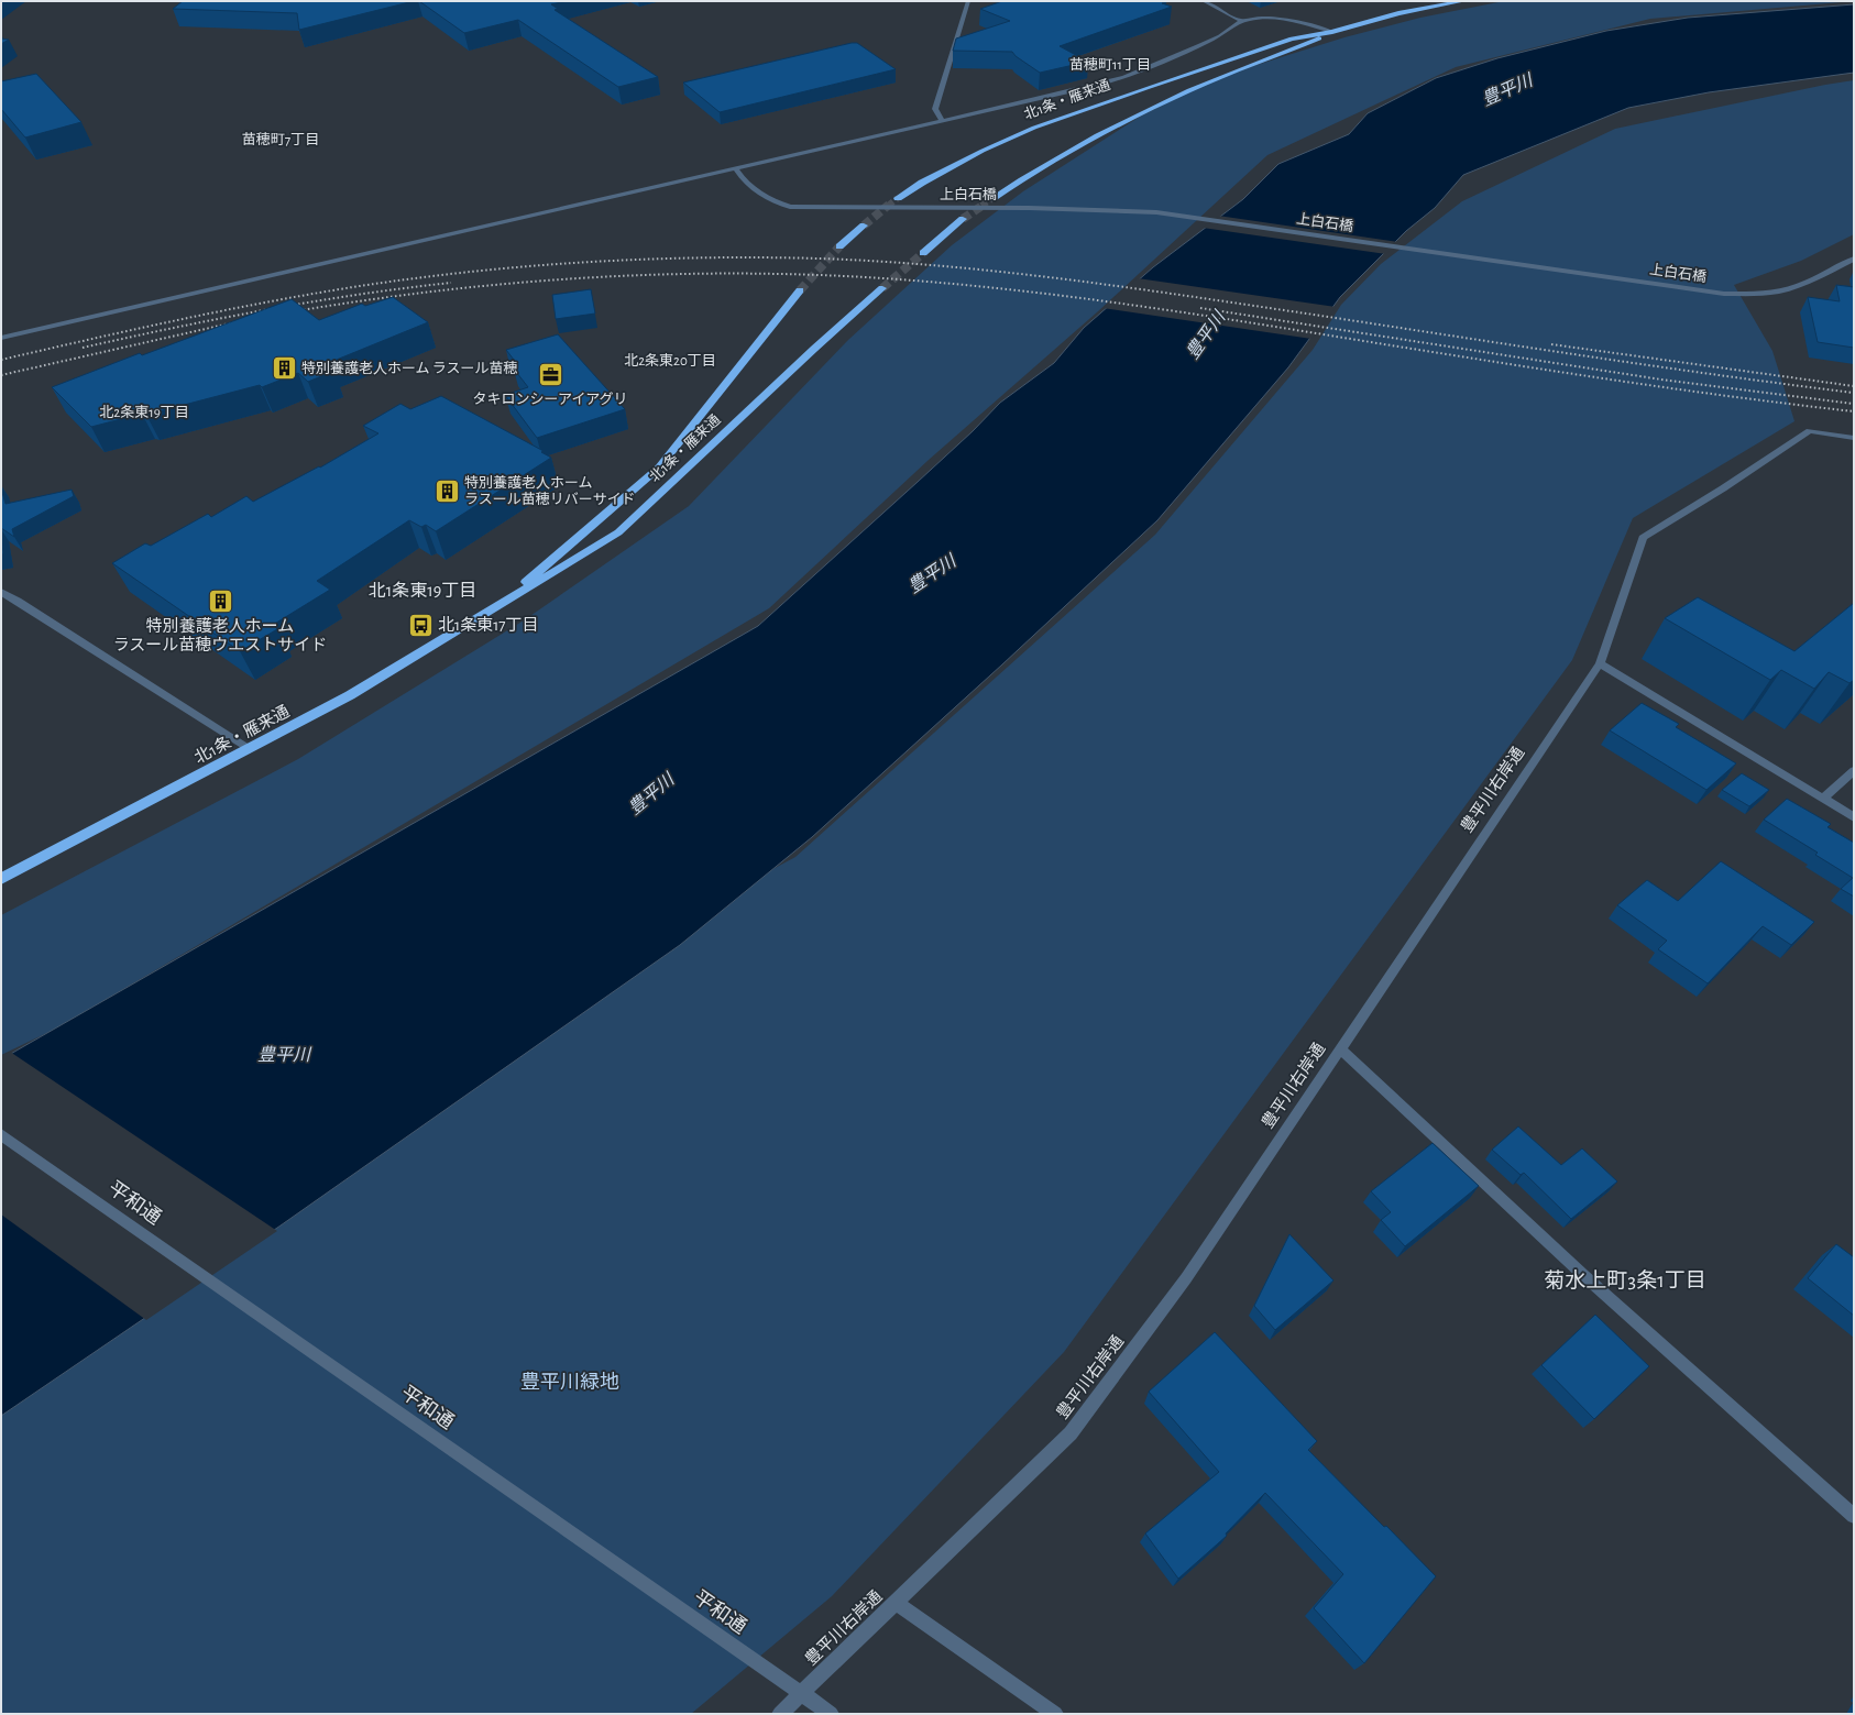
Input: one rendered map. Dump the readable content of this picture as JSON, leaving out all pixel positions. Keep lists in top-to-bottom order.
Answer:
{
  "streets": {
    "highway": ["北1条・雁来通"],
    "street": ["上白石橋", "豊平川右岸通", "平和通"]
  },
  "districts": [
    "苗穂町11丁目",
    "苗穂町7丁目",
    "北2条東20丁目",
    "北2条東19丁目",
    "北1条東19丁目",
    "菊水上町3条1丁目"
  ],
  "water": ["豊平川"],
  "parks": ["豊平川緑地"],
  "places": {
    "building": ["特別養護老人ホーム ラスール苗穂", "特別養護老人ホーム ラスール苗穂リバーサイド", "特別養護老人ホーム ラスール苗穂ウエストサイド"],
    "office": ["タキロンシーアイアグリ"],
    "bus stop": ["北1条東17丁目"]
  }
}
